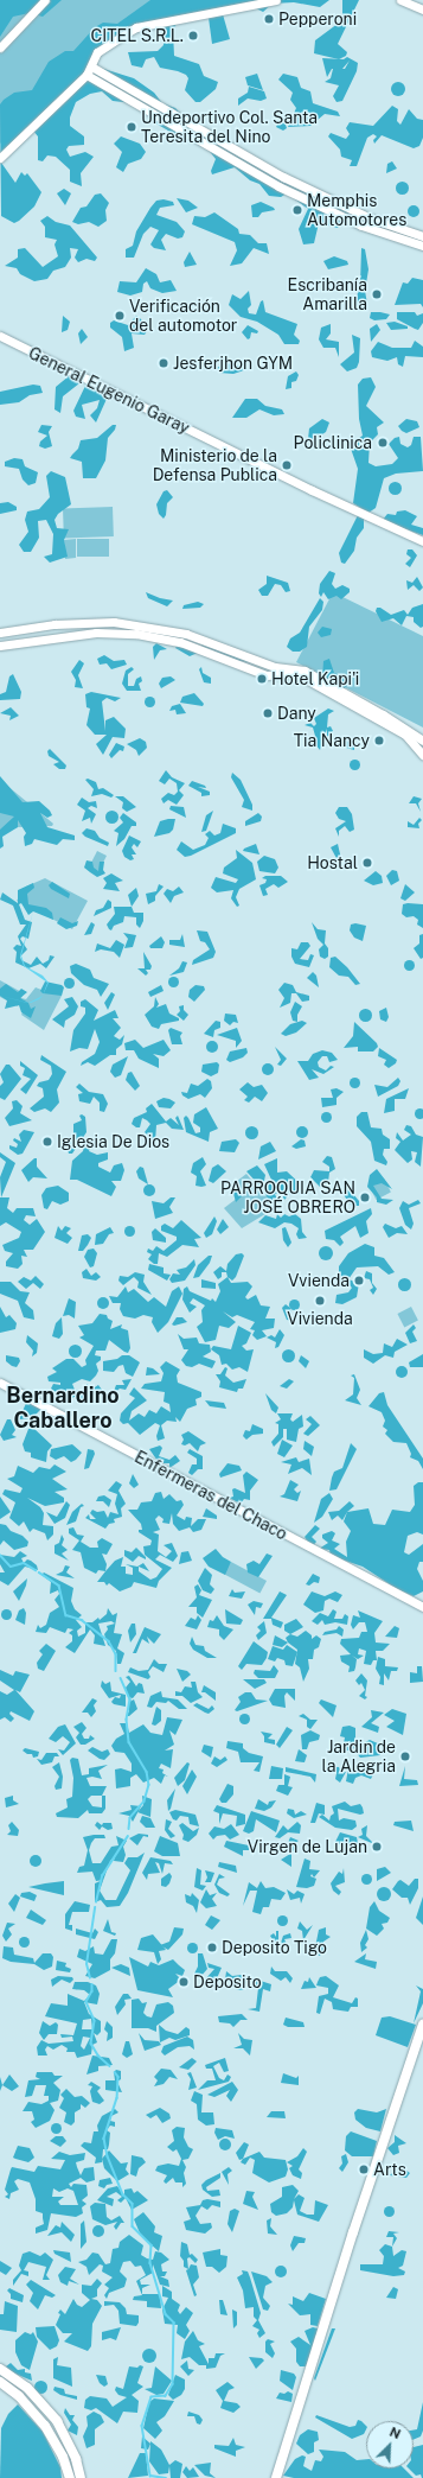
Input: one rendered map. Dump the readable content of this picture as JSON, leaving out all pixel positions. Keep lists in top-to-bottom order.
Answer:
{
  "streets": {
    "street": ["General Eugenio Garay", "Enfermeras del Chaco"]
  },
  "districts": ["Bernardino Caballero"],
  "places": [
    "Pepperoni",
    "CITEL S.R.L.",
    "Undeportivo Col. Santa Teresita del Nino",
    "Memphis Automotores",
    "Escribanía Amarilla",
    "Verificación del automotor",
    "Jesferjhon GYM",
    "Policlinica",
    "Ministerio de la Defensa Publica",
    "Hotel Kapi'i",
    "Dany",
    "Tia Nancy",
    "Hostal",
    "Iglesia De Dios",
    "PARROQUIA SAN JOSÉ OBRERO",
    "Vvienda",
    "Vivienda",
    "Jardin de la Alegria",
    "Virgen de Lujan",
    "Deposito Tigo",
    "Deposito",
    "Arts"
  ],
  "north": "top right"
}
